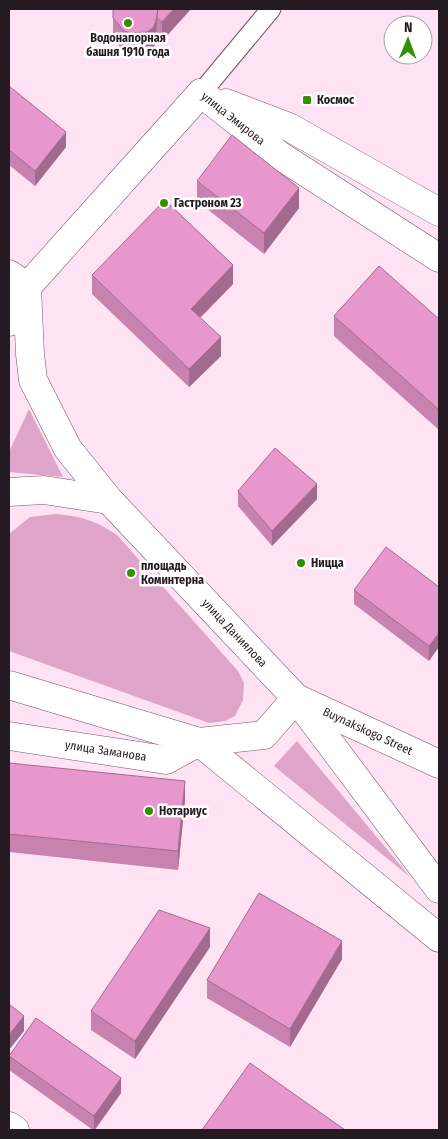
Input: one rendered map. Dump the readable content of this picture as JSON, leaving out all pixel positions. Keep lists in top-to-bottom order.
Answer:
{
  "streets": {
    "main road": [
      "улица Эмирова",
      "улица Даниялова",
      "Buynakskogo Street",
      "улица Заманова"
    ]
  },
  "crossings": [
    ["улица Даниялова", "Buynakskogo Street"]
  ],
  "places": {
    "other": [
      "Водонапорная башня 1910 года",
      "Гастроном 23",
      "Ницца",
      "площадь Коминтерна",
      "Нотариус"
    ],
    "transit": ["Космос"]
  },
  "north": "top"
}
